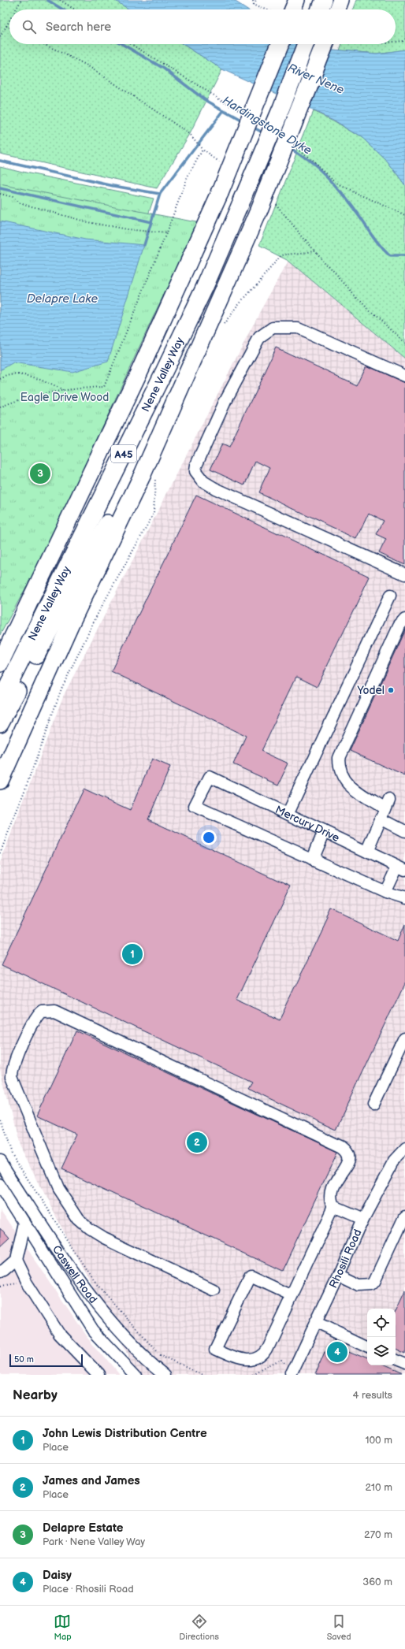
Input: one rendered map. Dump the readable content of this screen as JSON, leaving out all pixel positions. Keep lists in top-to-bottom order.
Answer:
{
  "streets": {
    "highway": ["Nene Valley Way", "A45"],
    "street": ["Mercury Drive", "Rhosili Road", "Caswell Road"]
  },
  "water": ["River Nene", "Hardingstone Dyke", "Delapre Lake"],
  "parks": ["Eagle Drive Wood"],
  "places": ["Yodel"],
  "scale_bar": "50 m",
  "page": {
    "search": "Search here",
    "pins": [
      "3",
      "1",
      "2",
      "4"
    ],
    "scale": "50 m",
    "heading": ["Nearby", "4 results"],
    "list": [
      {
        "mark": "1",
        "name": "John Lewis Distribution Centre",
        "note": "Place",
        "value": "100 m"
      },
      {
        "mark": "2",
        "name": "James and James",
        "note": "Place",
        "value": "210 m"
      },
      {
        "mark": "3",
        "name": "Delapre Estate",
        "note": "Park · Nene Valley Way",
        "value": "270 m"
      },
      {
        "mark": "4",
        "name": "Daisy",
        "note": "Place · Rhosili Road",
        "value": "360 m"
      }
    ],
    "nav": ["Map", "Directions", "Saved"]
  }
}
